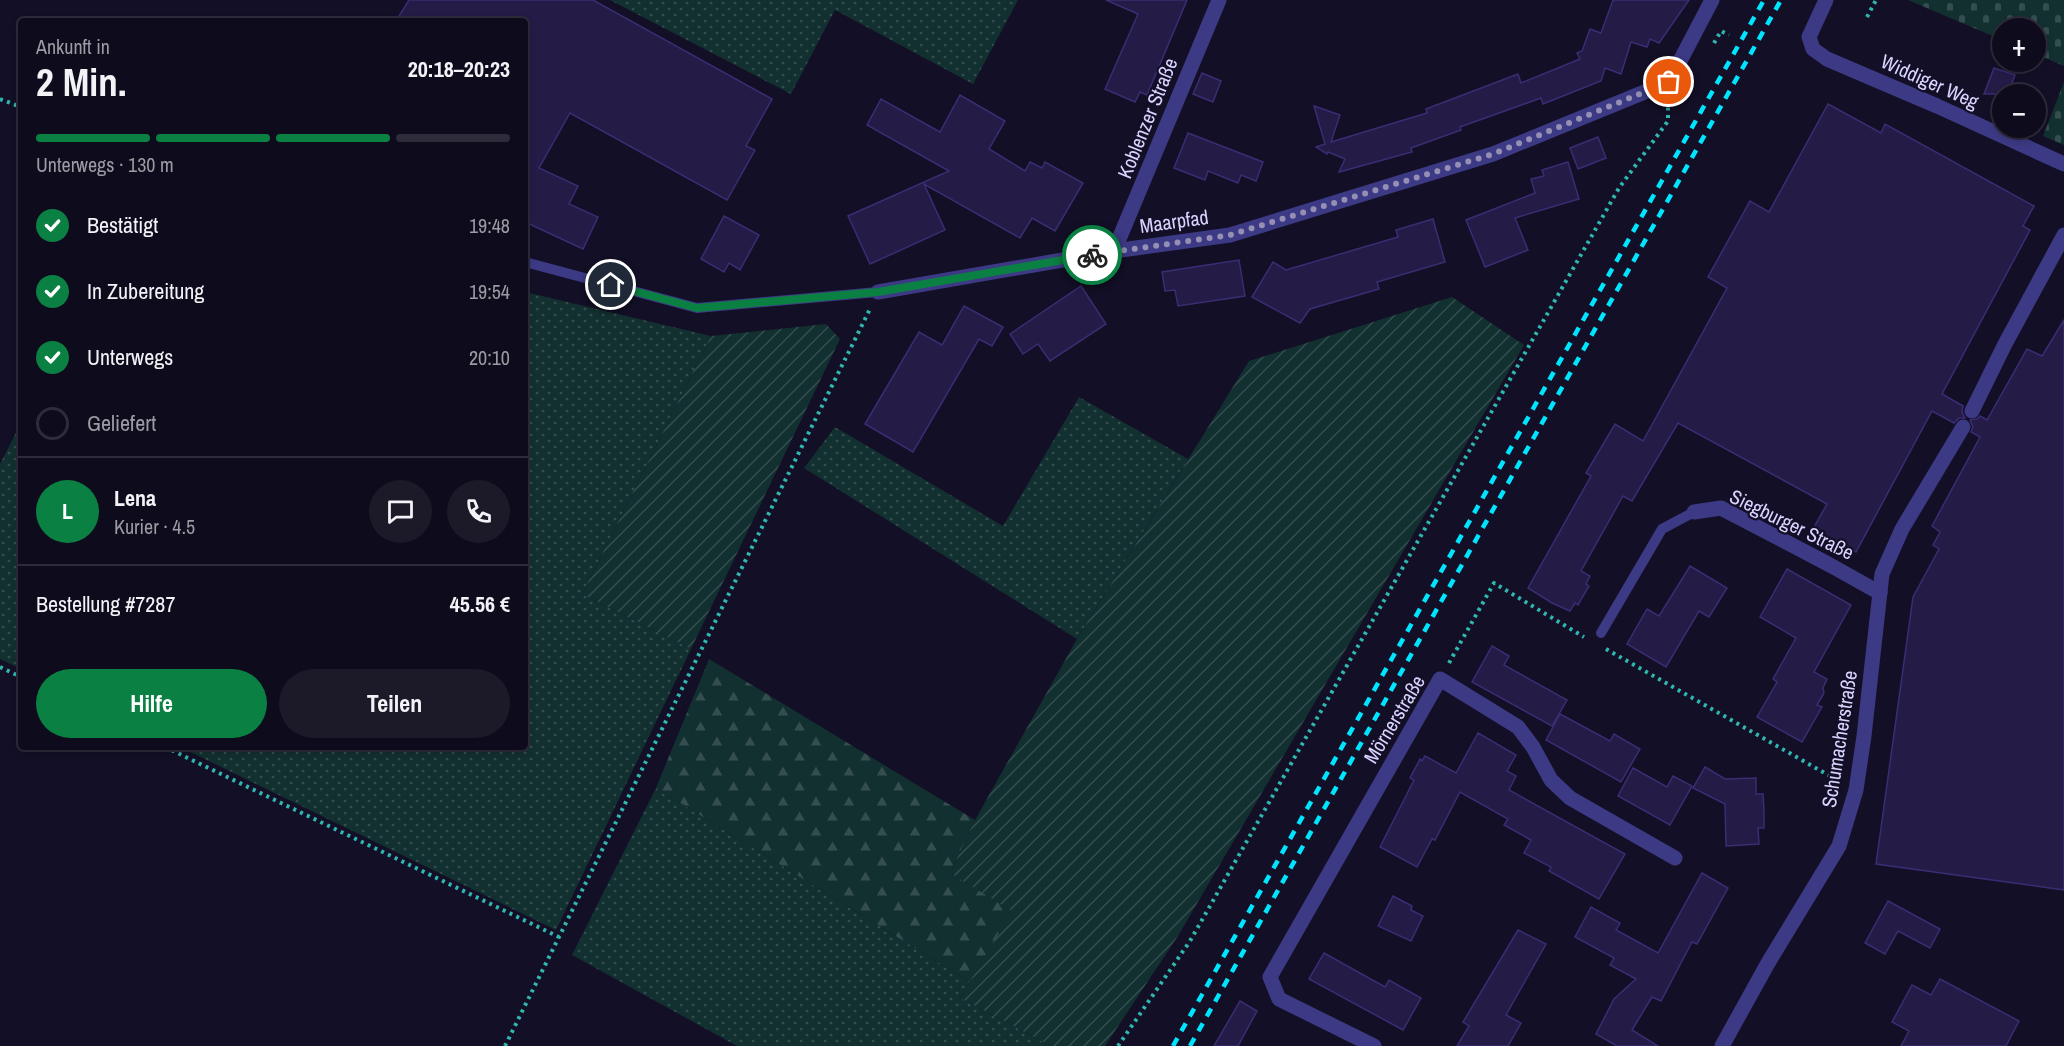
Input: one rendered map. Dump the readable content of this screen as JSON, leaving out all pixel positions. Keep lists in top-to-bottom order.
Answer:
{
  "streets": {
    "street": [
      "Widdiger Weg",
      "Koblenzer Straße",
      "Maarpfad",
      "Siegburger Straße",
      "Mörnerstraße",
      "Schumacherstraße"
    ]
  },
  "crossings": [
    ["Koblenzer Straße", "Maarpfad"],
    ["Siegburger Straße", "Schumacherstraße"]
  ],
  "page": {
    "map_buttons": ["+", "−"],
    "heading": ["2 Min.", "Ankunft in", "20:18–20:23"],
    "panel": [
      "Lena",
      "Kurier · 4.5",
      "Bestellung #7287",
      "45.56 €"
    ],
    "bar": "Unterwegs · 130 m",
    "list": [
      ["Bestätigt", "19:48"],
      ["In Zubereitung", "19:54"],
      ["Unterwegs", "20:10"],
      "Geliefert"
    ],
    "round": "L",
    "buttons": ["Hilfe", "Teilen"]
  }
}
